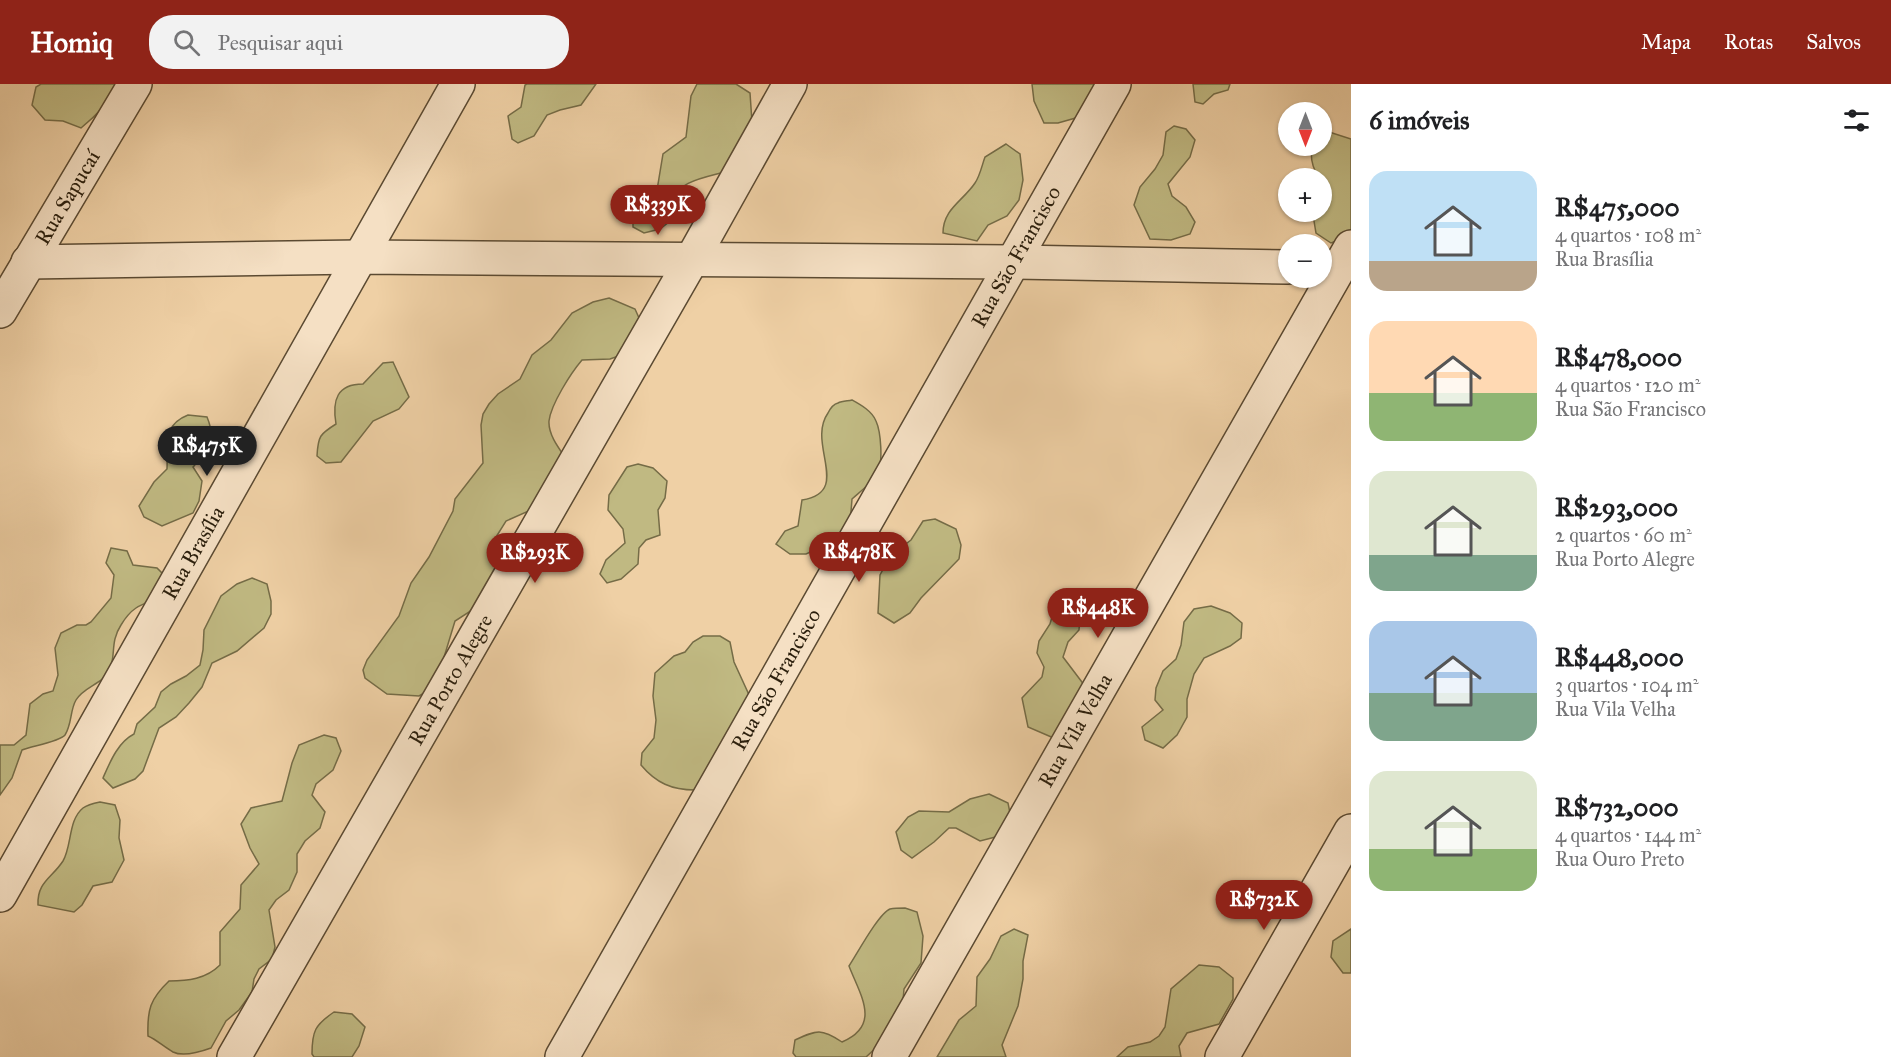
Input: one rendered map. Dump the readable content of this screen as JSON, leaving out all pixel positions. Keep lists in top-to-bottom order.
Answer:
{
  "streets": {
    "street": [
      "Rua Sapucaí",
      "Rua São Francisco",
      "Rua Brasília",
      "Rua Porto Alegre",
      "Rua Vila Velha"
    ]
  },
  "north": "bottom",
  "page": {
    "header": "Homiq",
    "search": "Pesquisar aqui",
    "nav": ["Mapa", "Rotas", "Salvos"],
    "heading": "6 imóveis",
    "map_buttons": ["+", "−"],
    "list": [
      {
        "name": "R$475,000",
        "note": "4 quartos · 108 m² · Rua Brasília"
      },
      {
        "name": "R$478,000",
        "note": "4 quartos · 120 m² · Rua São Francisco"
      },
      {
        "name": "R$293,000",
        "note": "2 quartos · 60 m² · Rua Porto Alegre"
      },
      {
        "name": "R$448,000",
        "note": "3 quartos · 104 m² · Rua Vila Velha"
      },
      {
        "name": "R$732,000",
        "note": "4 quartos · 144 m² · Rua Ouro Preto"
      }
    ],
    "price": [
      "R$339K",
      "R$475K",
      "R$478K",
      "R$293K",
      "R$448K",
      "R$732K"
    ]
  }
}
